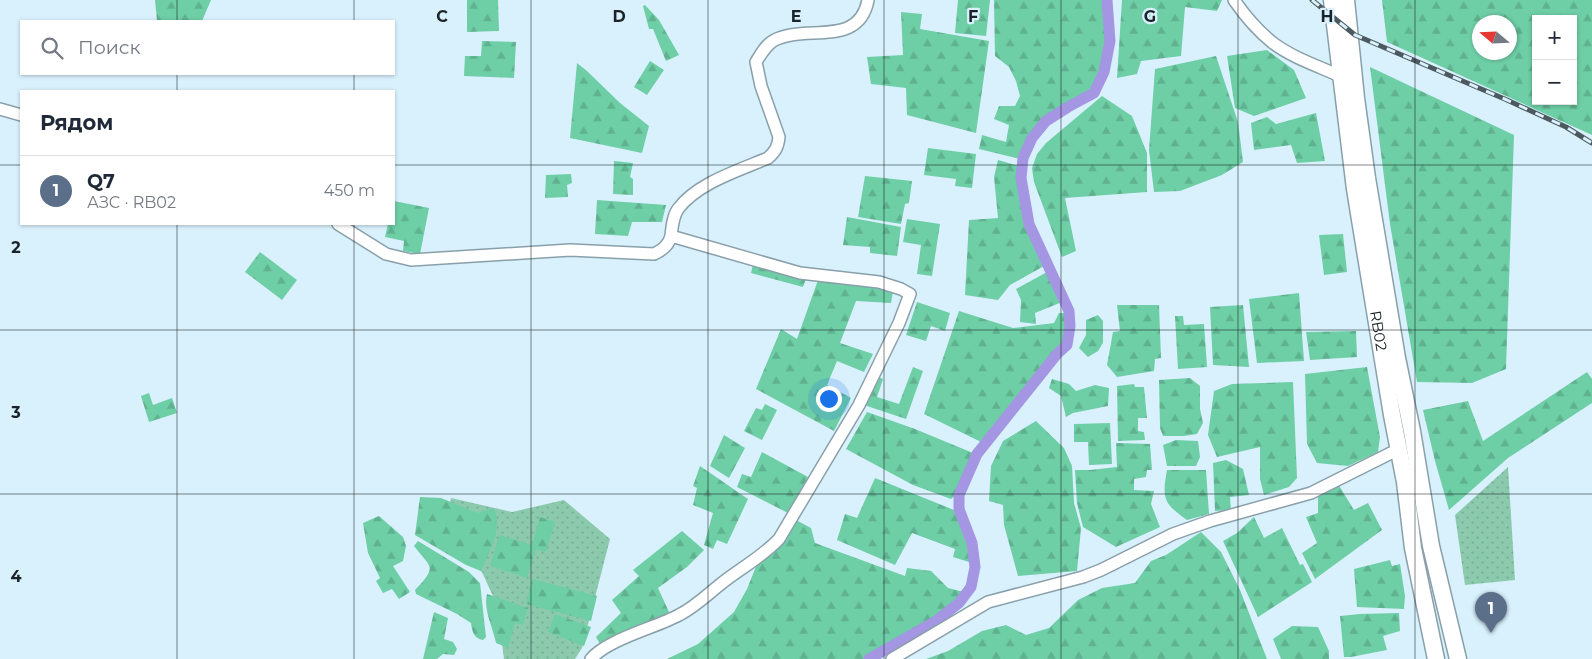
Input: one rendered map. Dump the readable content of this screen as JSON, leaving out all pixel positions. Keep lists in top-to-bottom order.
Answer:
{
  "streets": {
    "highway": ["RB02"]
  },
  "north": "left",
  "page": {
    "map_buttons": ["+", "−"],
    "search": "Поиск",
    "heading": "Рядом",
    "list": [
      {
        "mark": "1",
        "name": "Q7",
        "note": "АЗС · RB02",
        "value": "450 m"
      }
    ],
    "pins": "1"
  },
  "grid": {
    "columns": [
      "C",
      "D",
      "E",
      "F",
      "G",
      "H"
    ],
    "rows": ["2", "3", "4"]
  }
}
